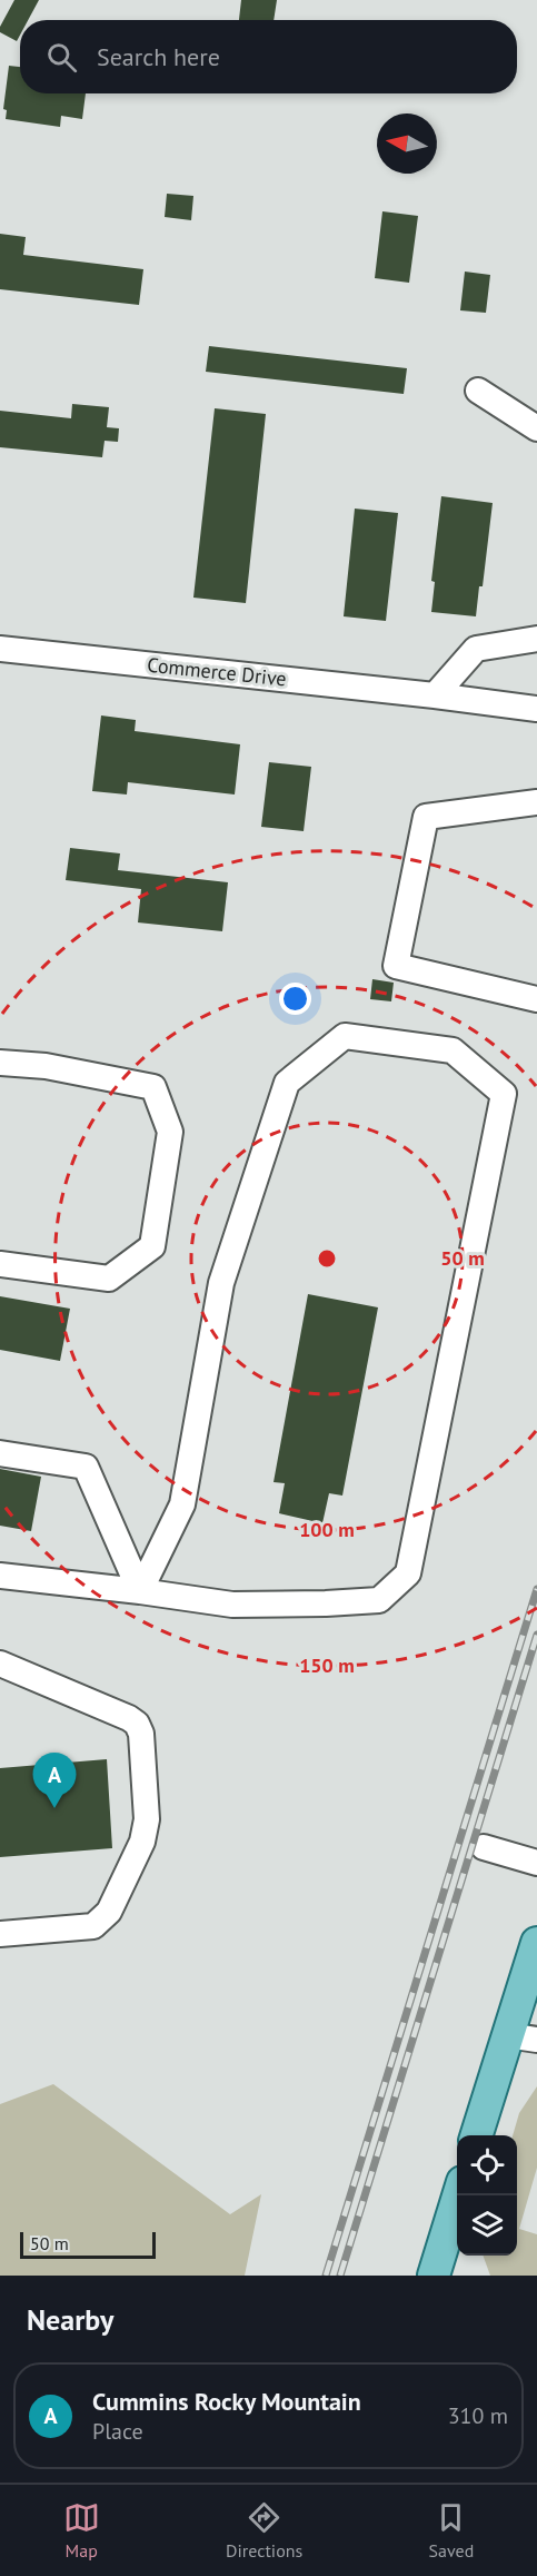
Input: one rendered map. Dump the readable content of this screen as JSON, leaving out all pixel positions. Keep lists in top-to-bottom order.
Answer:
{
  "streets": {
    "street": ["Commerce Drive"]
  },
  "scale_bar": "50 m",
  "north": "left",
  "page": {
    "search": "Search here",
    "pins": "A",
    "scale": "50 m",
    "heading": "Nearby",
    "list": [
      {
        "mark": "A",
        "name": "Cummins Rocky Mountain",
        "note": "Place",
        "value": "310 m"
      }
    ],
    "nav": ["Map", "Directions", "Saved"]
  },
  "rings": ["50 m", "100 m", "150 m"]
}
